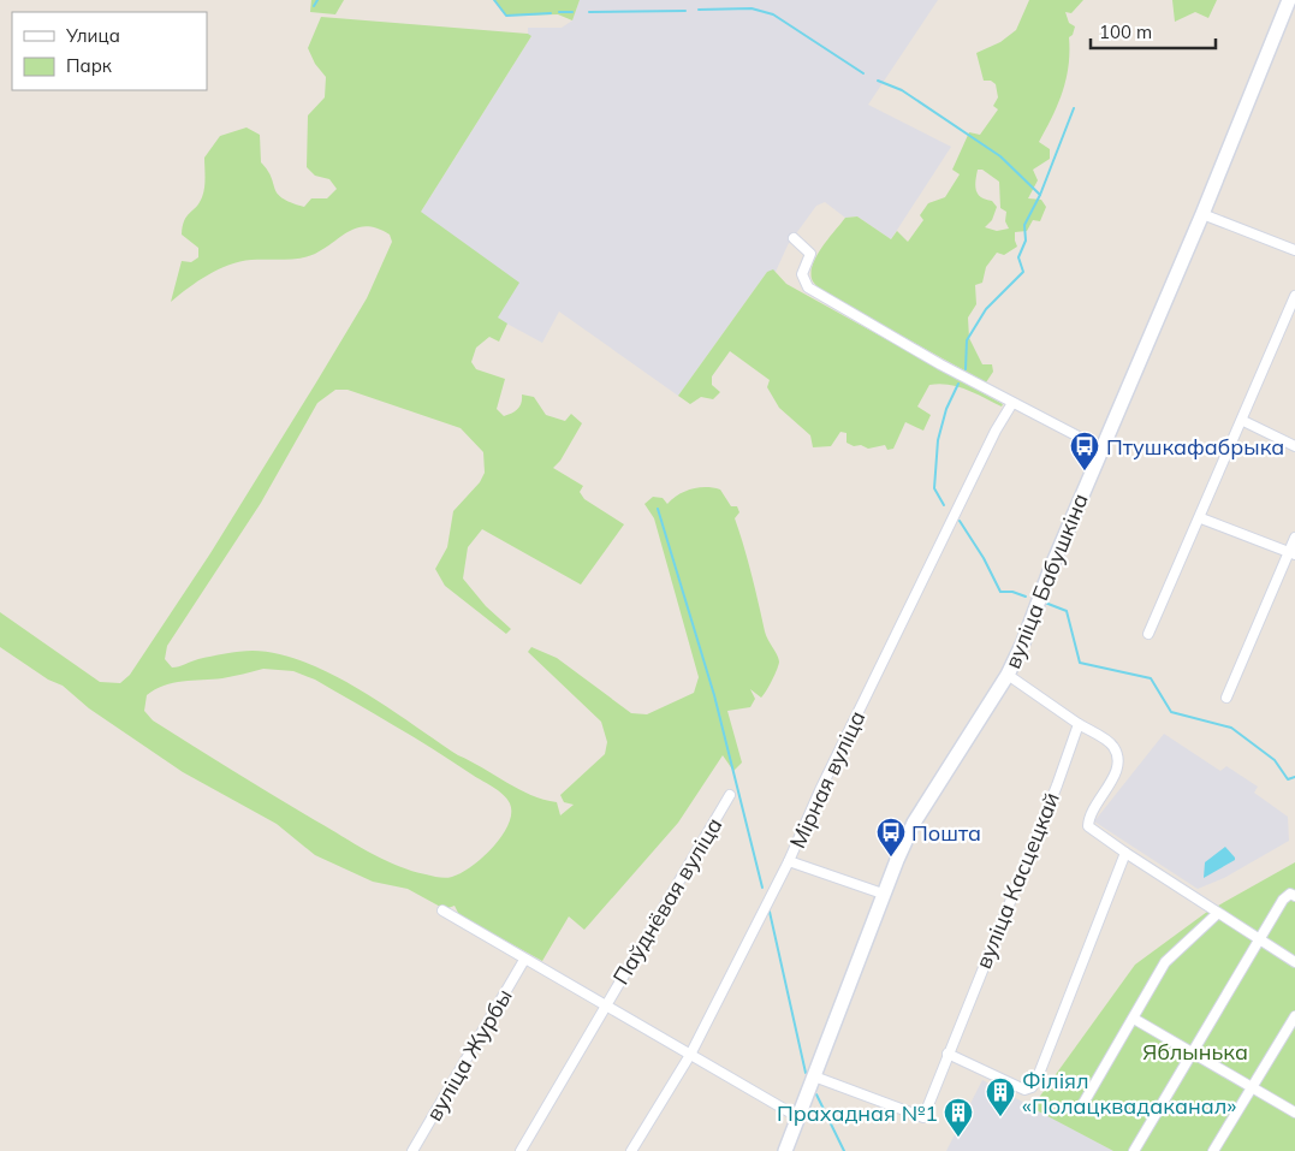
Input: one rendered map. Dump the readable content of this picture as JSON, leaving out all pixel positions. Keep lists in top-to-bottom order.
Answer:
{
  "streets": {
    "street": [
      "вуліца Бабушкіна",
      "Мірная вуліца",
      "вуліца Касцецкай",
      "Паўднёвая вуліца",
      "вуліца Журбы"
    ]
  },
  "crossings": [
    ["вуліца Бабушкіна", "вуліца Касцецкай"]
  ],
  "parks": ["Яблынька"],
  "places": {
    "bus stop": ["Птушкафабрыка", "Пошта"],
    "building": ["Філіял «Полацквадаканал»", "Прахадная №1"]
  },
  "legend": ["Улица", "Парк"],
  "scale_bar": "100 m"
}
